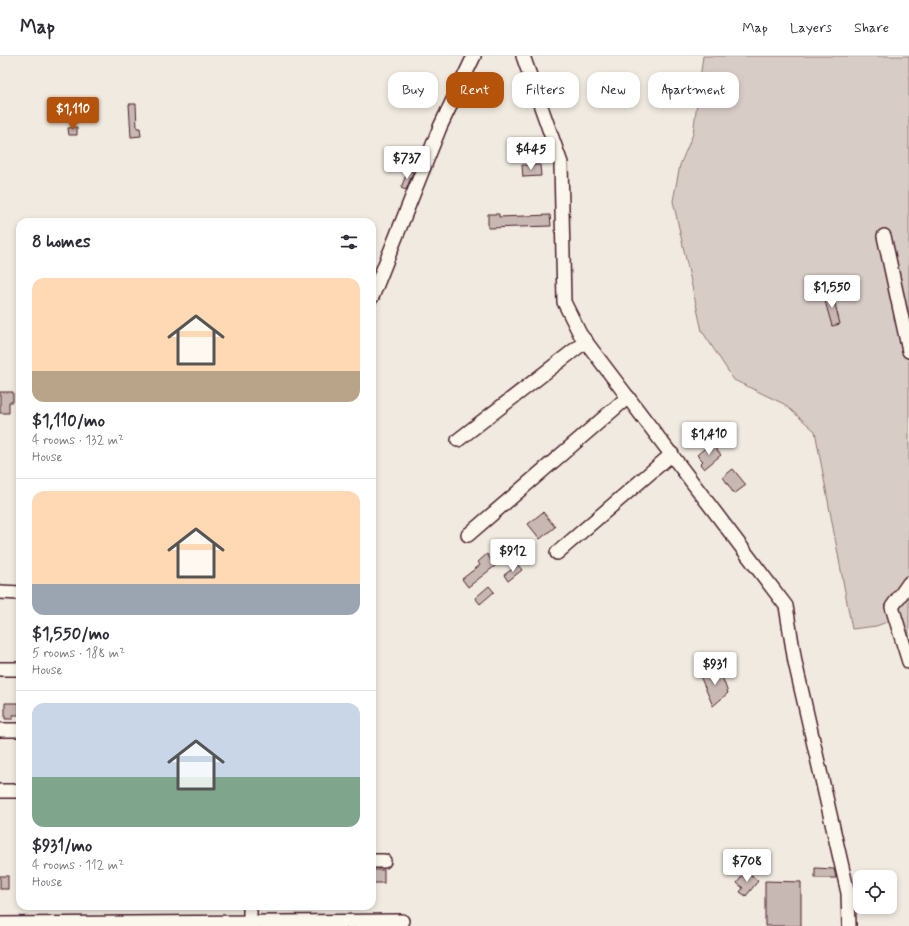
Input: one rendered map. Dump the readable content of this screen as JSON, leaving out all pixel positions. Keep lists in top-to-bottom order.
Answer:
{
  "page": {
    "header": "Map",
    "nav": ["Map", "Layers", "Share"],
    "chip": [
      "Buy",
      "Rent",
      "Filters",
      "New",
      "Apartment"
    ],
    "price": [
      "$1,110",
      "$445",
      "$737",
      "$1,550",
      "$1,410",
      "$912",
      "$931",
      "$708"
    ],
    "heading": "8 homes",
    "list": [
      {
        "name": "$1,110/mo",
        "note": "4 rooms · 132 m² · House"
      },
      {
        "name": "$1,550/mo",
        "note": "5 rooms · 188 m² · House"
      },
      {
        "name": "$931/mo",
        "note": "4 rooms · 112 m² · House"
      }
    ]
  }
}
